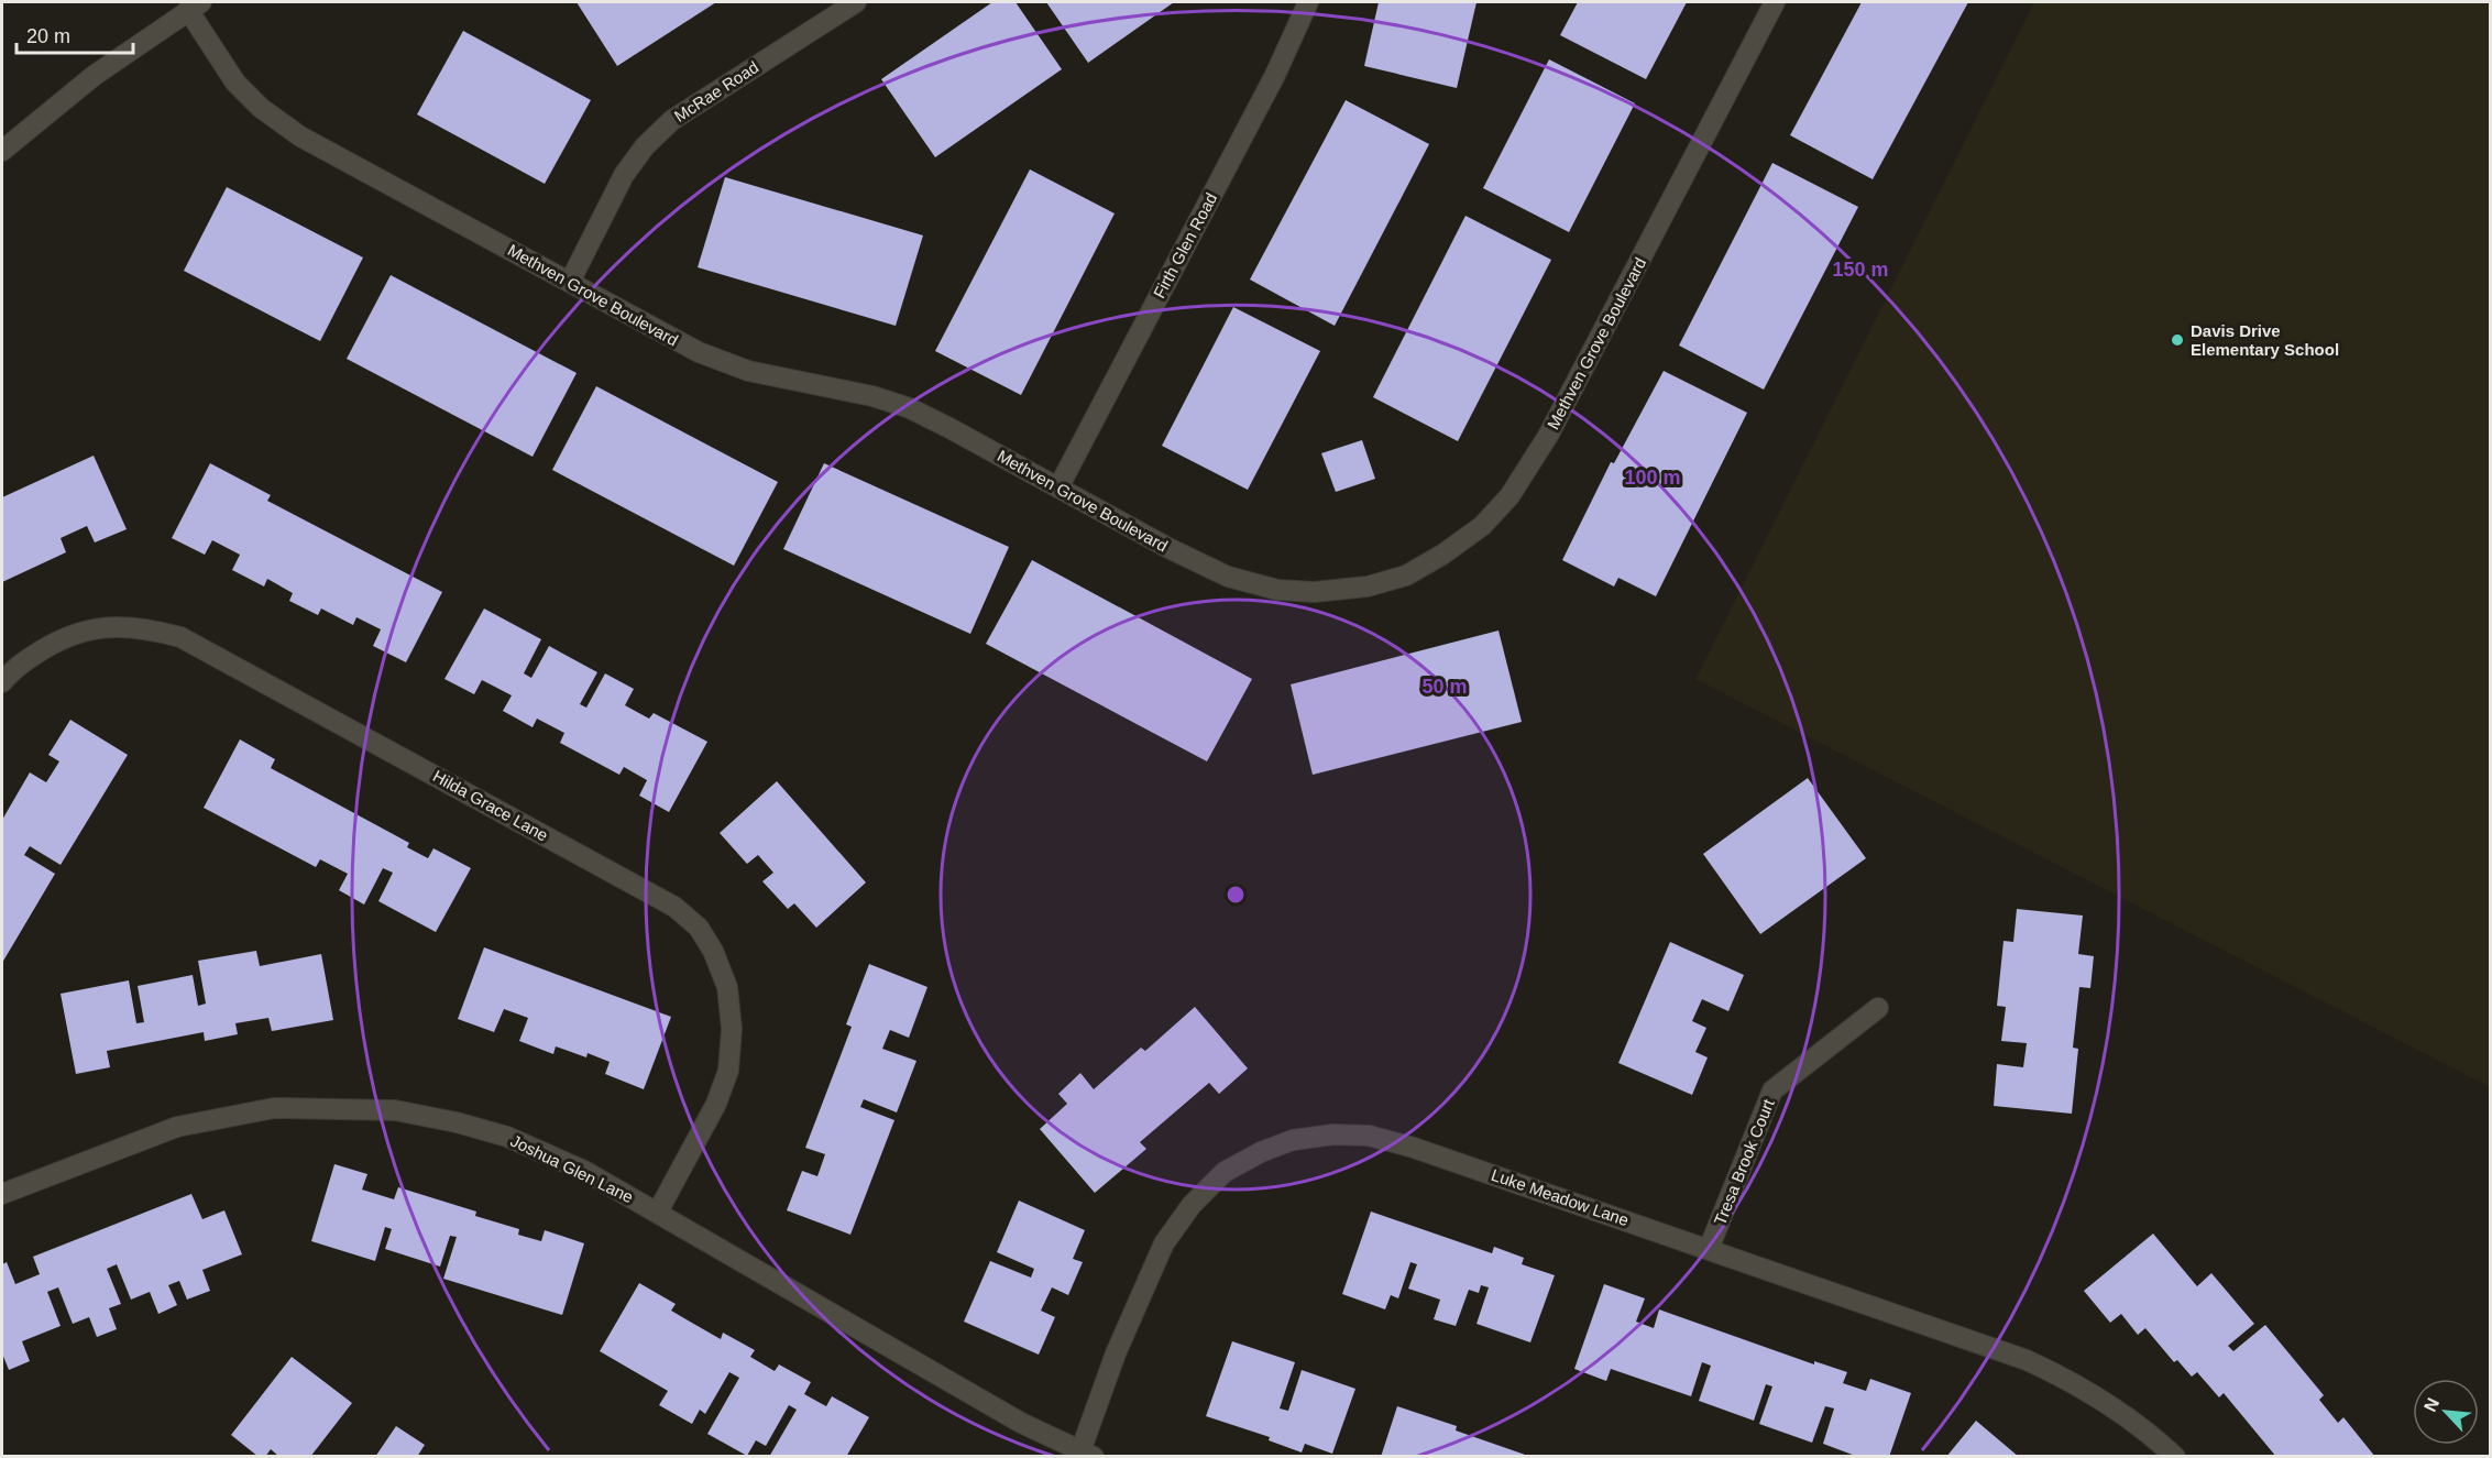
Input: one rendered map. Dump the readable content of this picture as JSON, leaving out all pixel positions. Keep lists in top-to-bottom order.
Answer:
{
  "streets": {
    "street": [
      "McRae Road",
      "Firth Glen Road",
      "Methven Grove Boulevard",
      "Hilda Grace Lane",
      "Tresa Brook Court",
      "Joshua Glen Lane",
      "Luke Meadow Lane"
    ]
  },
  "crossings": [
    ["McRae Road", "Methven Grove Boulevard"],
    ["Firth Glen Road", "Methven Grove Boulevard"],
    ["Hilda Grace Lane", "Joshua Glen Lane"],
    ["Tresa Brook Court", "Luke Meadow Lane"],
    ["Joshua Glen Lane", "Luke Meadow Lane"]
  ],
  "places": ["Davis Drive Elementary School"],
  "scale_bar": "20 m",
  "north": "top left",
  "rings": ["150 m", "100 m", "50 m"]
}
